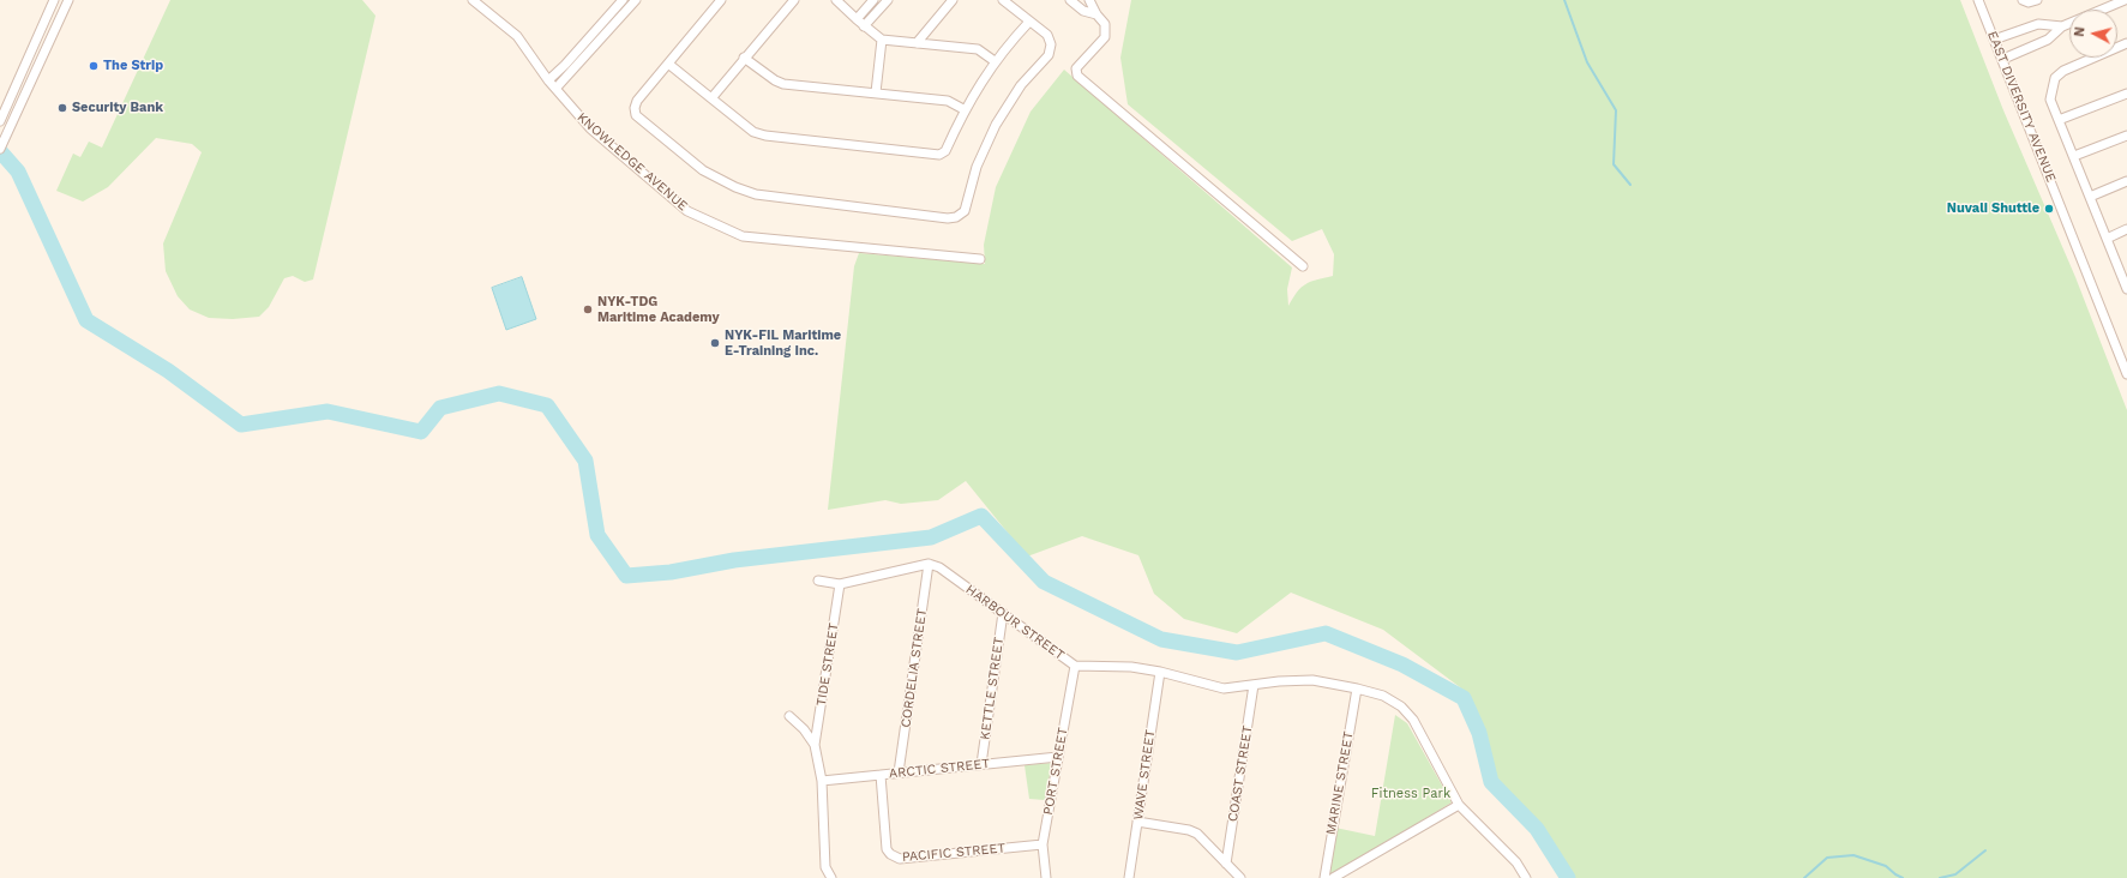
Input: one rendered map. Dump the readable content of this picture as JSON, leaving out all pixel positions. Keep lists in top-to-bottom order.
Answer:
{
  "streets": {
    "street": [
      "EAST DIVERSITY AVENUE",
      "KNOWLEDGE AVENUE",
      "HARBOUR STREET",
      "TIDE STREET",
      "CORDELIA STREET",
      "KETTLE STREET",
      "ARCTIC STREET",
      "PORT STREET",
      "COAST STREET",
      "WAVE STREET",
      "MARINE STREET",
      "PACIFIC STREET"
    ]
  },
  "crossings": [
    ["HARBOUR STREET", "CORDELIA STREET"],
    ["HARBOUR STREET", "KETTLE STREET"],
    ["HARBOUR STREET", "PORT STREET"],
    ["HARBOUR STREET", "COAST STREET"],
    ["HARBOUR STREET", "WAVE STREET"],
    ["HARBOUR STREET", "MARINE STREET"],
    ["CORDELIA STREET", "ARCTIC STREET"],
    ["KETTLE STREET", "ARCTIC STREET"],
    ["ARCTIC STREET", "PORT STREET"],
    ["ARCTIC STREET", "PACIFIC STREET"],
    ["PORT STREET", "PACIFIC STREET"]
  ],
  "parks": ["Fitness Park"],
  "places": [
    "The Strip",
    "Security Bank",
    "Nuvali Shuttle",
    "NYK-TDG Maritime Academy",
    "NYK-FIL Maritime E-Training Inc."
  ],
  "north": "left"
}
